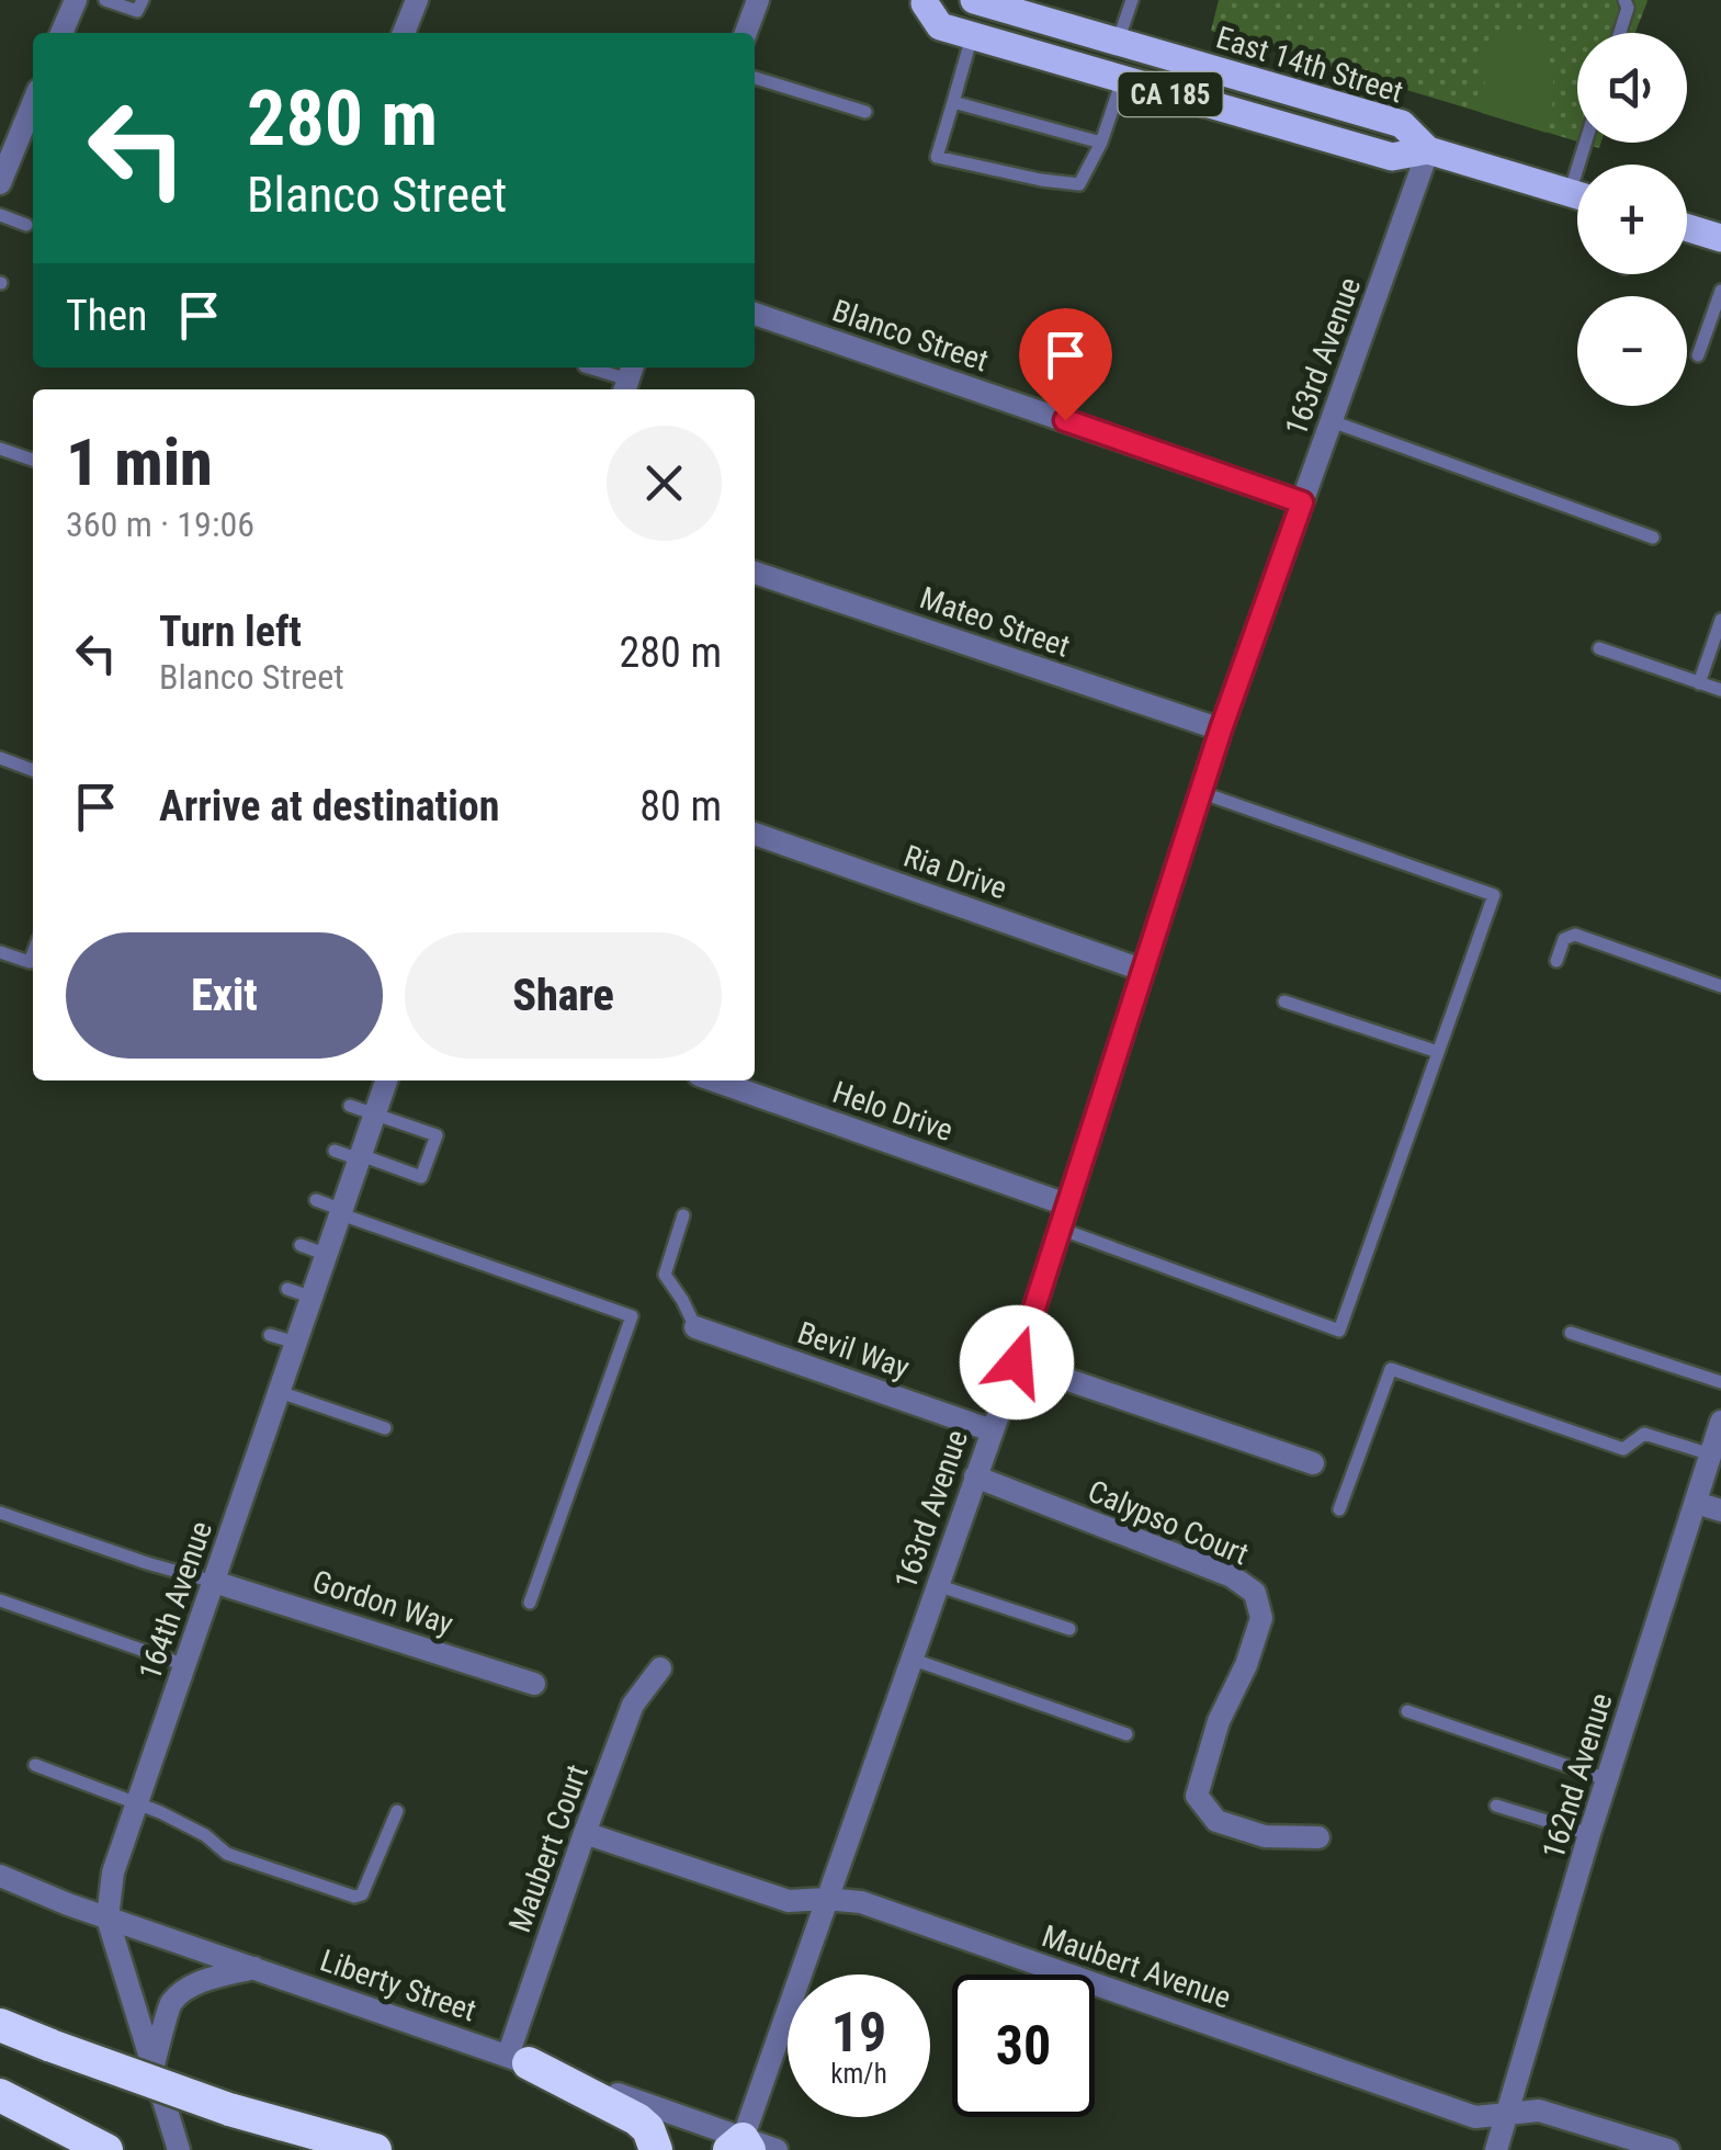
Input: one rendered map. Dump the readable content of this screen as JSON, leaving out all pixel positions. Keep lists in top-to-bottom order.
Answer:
{
  "streets": {
    "main road": ["East 14th Street", "CA 185"],
    "street": [
      "Blanco Street",
      "163rd Avenue",
      "Mateo Street",
      "Ria Drive",
      "Helo Drive",
      "Bevil Way",
      "Calypso Court",
      "164th Avenue",
      "Gordon Way",
      "162nd Avenue",
      "Maubert Court",
      "Maubert Avenue",
      "Liberty Street"
    ]
  },
  "crossings": [
    ["East 14th Street", "163rd Avenue"],
    ["Blanco Street", "163rd Avenue"],
    ["163rd Avenue", "Mateo Street"],
    ["163rd Avenue", "Ria Drive"],
    ["163rd Avenue", "Helo Drive"],
    ["163rd Avenue", "Bevil Way"],
    ["163rd Avenue", "Calypso Court"],
    ["163rd Avenue", "Maubert Avenue"],
    ["163rd Avenue", "Liberty Street"],
    ["164th Avenue", "Gordon Way"],
    ["164th Avenue", "Liberty Street"],
    ["162nd Avenue", "Maubert Avenue"],
    ["Maubert Court", "Maubert Avenue"],
    ["Maubert Court", "Liberty Street"]
  ],
  "page": {
    "map_buttons": ["+", "−"],
    "turn": ["280 m", "Blanco Street"],
    "then": "Then",
    "heading": ["1 min", "360 m · 19:06"],
    "list": [
      {
        "name": "Turn left",
        "note": "Blanco Street",
        "value": "280 m"
      },
      {
        "name": "Arrive at destination",
        "value": "80 m"
      }
    ],
    "buttons": ["Exit", "Share"],
    "speed": "19 km/h",
    "limit": "30"
  }
}
